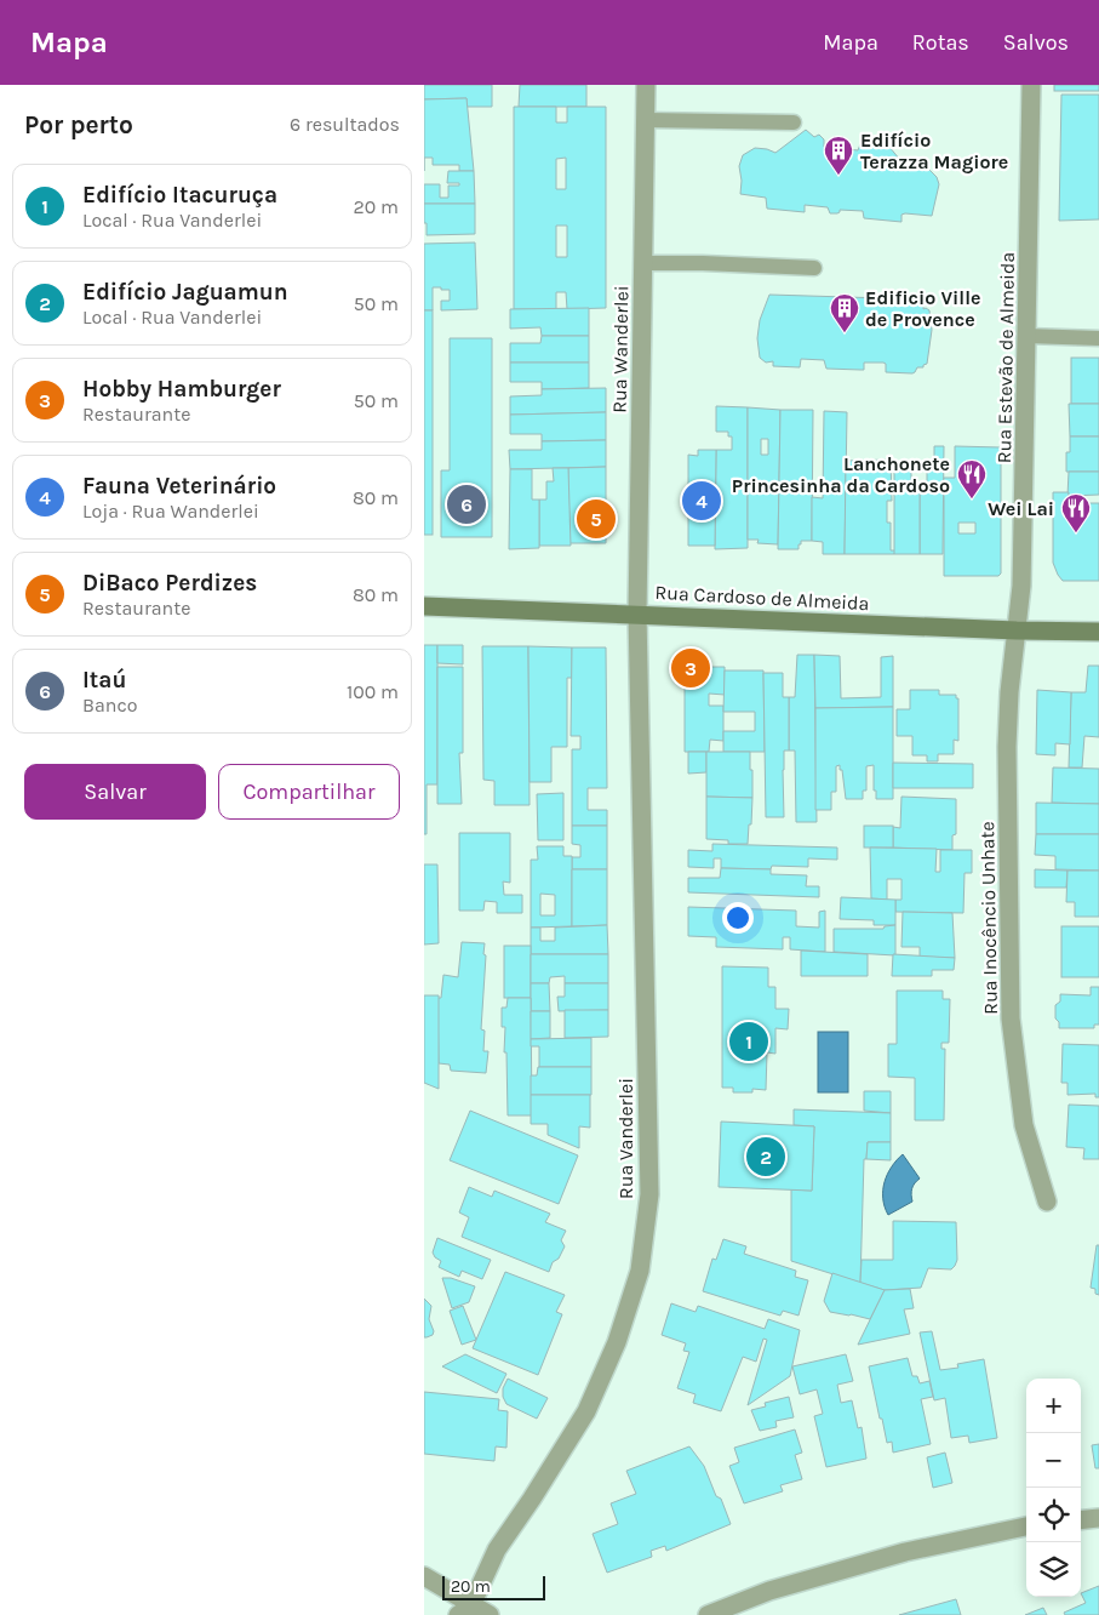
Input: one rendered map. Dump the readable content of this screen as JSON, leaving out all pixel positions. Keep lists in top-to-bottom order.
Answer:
{
  "streets": {
    "main road": ["Rua Cardoso de Almeida"],
    "street": [
      "Rua Wanderlei",
      "Rua Estevão de Almeida",
      "Rua Inocêncio Unhate",
      "Rua Vanderlei"
    ]
  },
  "crossings": [
    ["Rua Wanderlei", "Rua Cardoso de Almeida"],
    ["Rua Wanderlei", "Rua Vanderlei"],
    ["Rua Estevão de Almeida", "Rua Cardoso de Almeida"],
    ["Rua Estevão de Almeida", "Rua Inocêncio Unhate"],
    ["Rua Cardoso de Almeida", "Rua Inocêncio Unhate"],
    ["Rua Cardoso de Almeida", "Rua Vanderlei"]
  ],
  "places": {
    "building": ["Edifício Terazza Magiore", "Edificio Ville de Provence"],
    "restaurant": ["Lanchonete Princesinha da Cardoso", "Wei Lai"]
  },
  "scale_bar": "20 m",
  "page": {
    "header": "Mapa",
    "nav": ["Mapa", "Rotas", "Salvos"],
    "heading": ["Por perto", "6 resultados"],
    "list": [
      {
        "mark": "1",
        "name": "Edifício Itacuruça",
        "note": "Local · Rua Vanderlei",
        "value": "20 m"
      },
      {
        "mark": "2",
        "name": "Edifício Jaguamun",
        "note": "Local · Rua Vanderlei",
        "value": "50 m"
      },
      {
        "mark": "3",
        "name": "Hobby Hamburger",
        "note": "Restaurante",
        "value": "50 m"
      },
      {
        "mark": "4",
        "name": "Fauna Veterinário",
        "note": "Loja · Rua Wanderlei",
        "value": "80 m"
      },
      {
        "mark": "5",
        "name": "DiBaco Perdizes",
        "note": "Restaurante",
        "value": "80 m"
      },
      {
        "mark": "6",
        "name": "Itaú",
        "note": "Banco",
        "value": "100 m"
      }
    ],
    "pins": [
      "4",
      "6",
      "5",
      "3",
      "1",
      "2"
    ],
    "buttons": ["Salvar", "Compartilhar"],
    "map_buttons": ["+", "−"],
    "scale": "20 m"
  }
}
